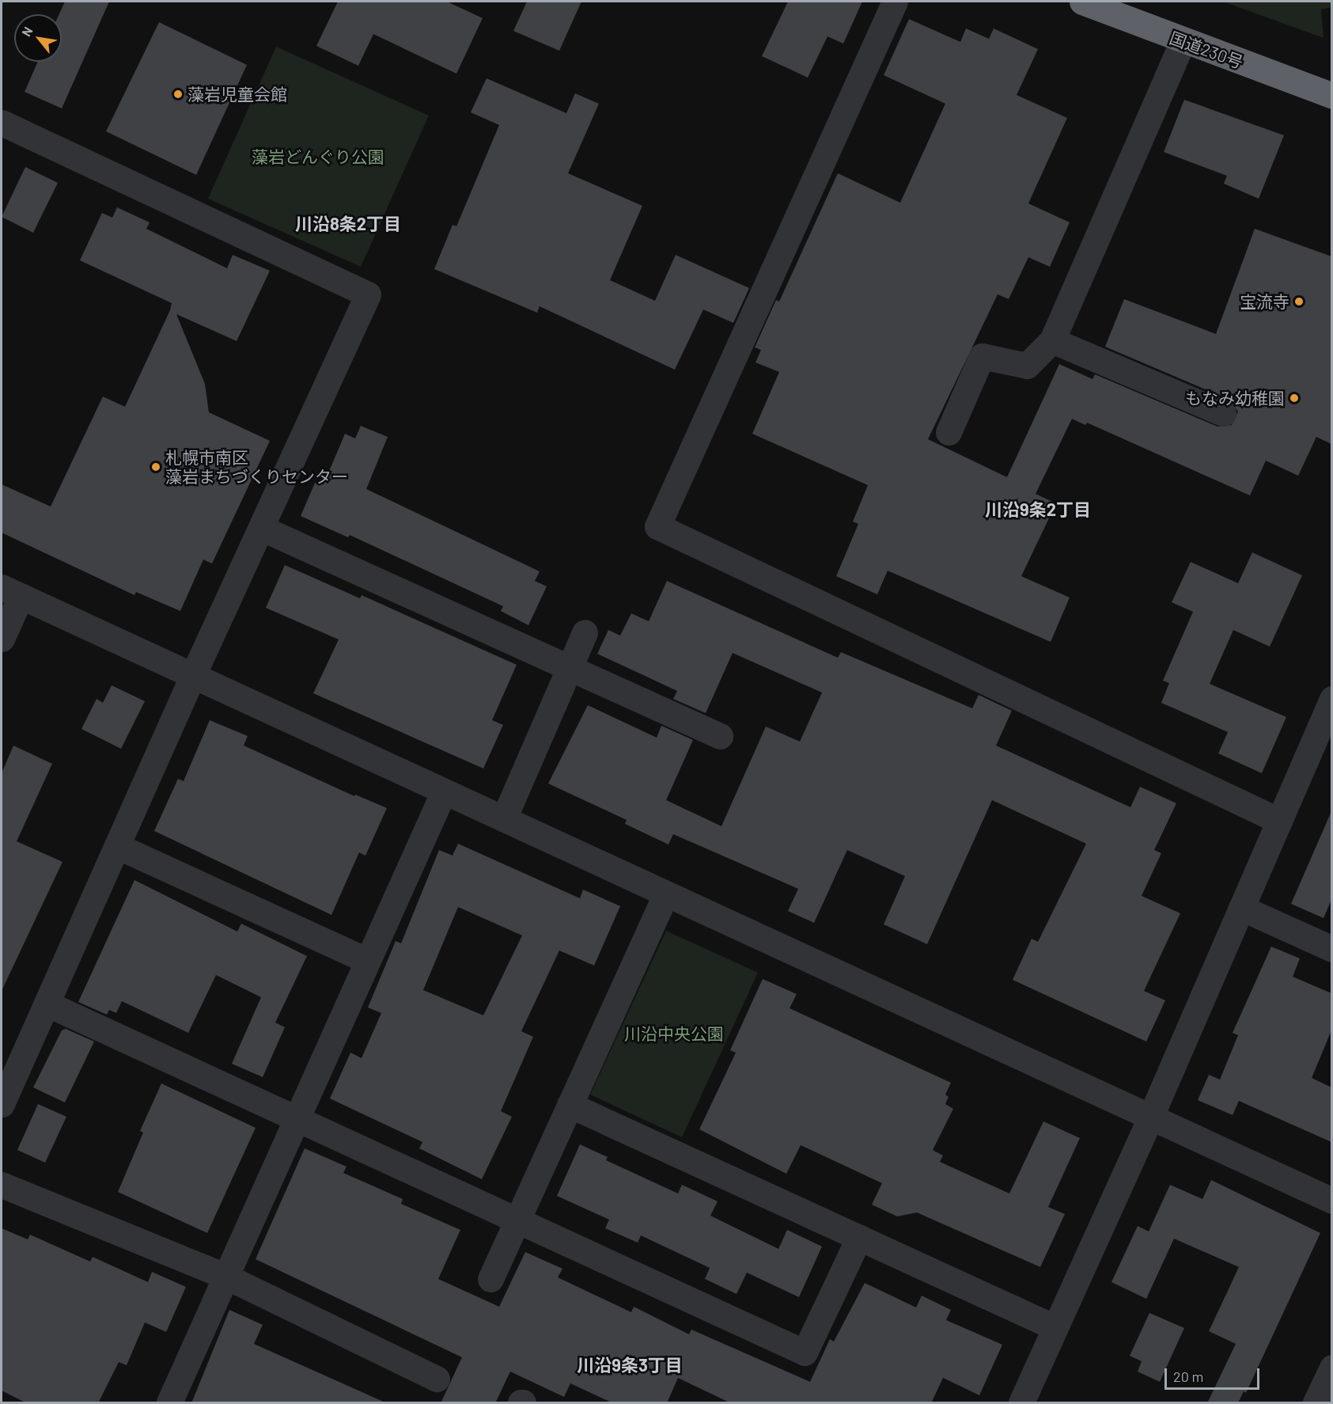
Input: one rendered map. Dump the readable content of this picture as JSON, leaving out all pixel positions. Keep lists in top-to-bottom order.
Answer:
{
  "streets": {
    "highway": ["国道230号"]
  },
  "districts": ["川沿8条2丁目", "川沿9条2丁目", "川沿9条3丁目"],
  "parks": ["藻岩どんぐり公園", "川沿中央公園"],
  "places": [
    "藻岩児童会館",
    "宝流寺",
    "もなみ幼稚園",
    "札幌市南区 藻岩まちづくりセンター"
  ],
  "scale_bar": "20 m",
  "north": "top left"
}
